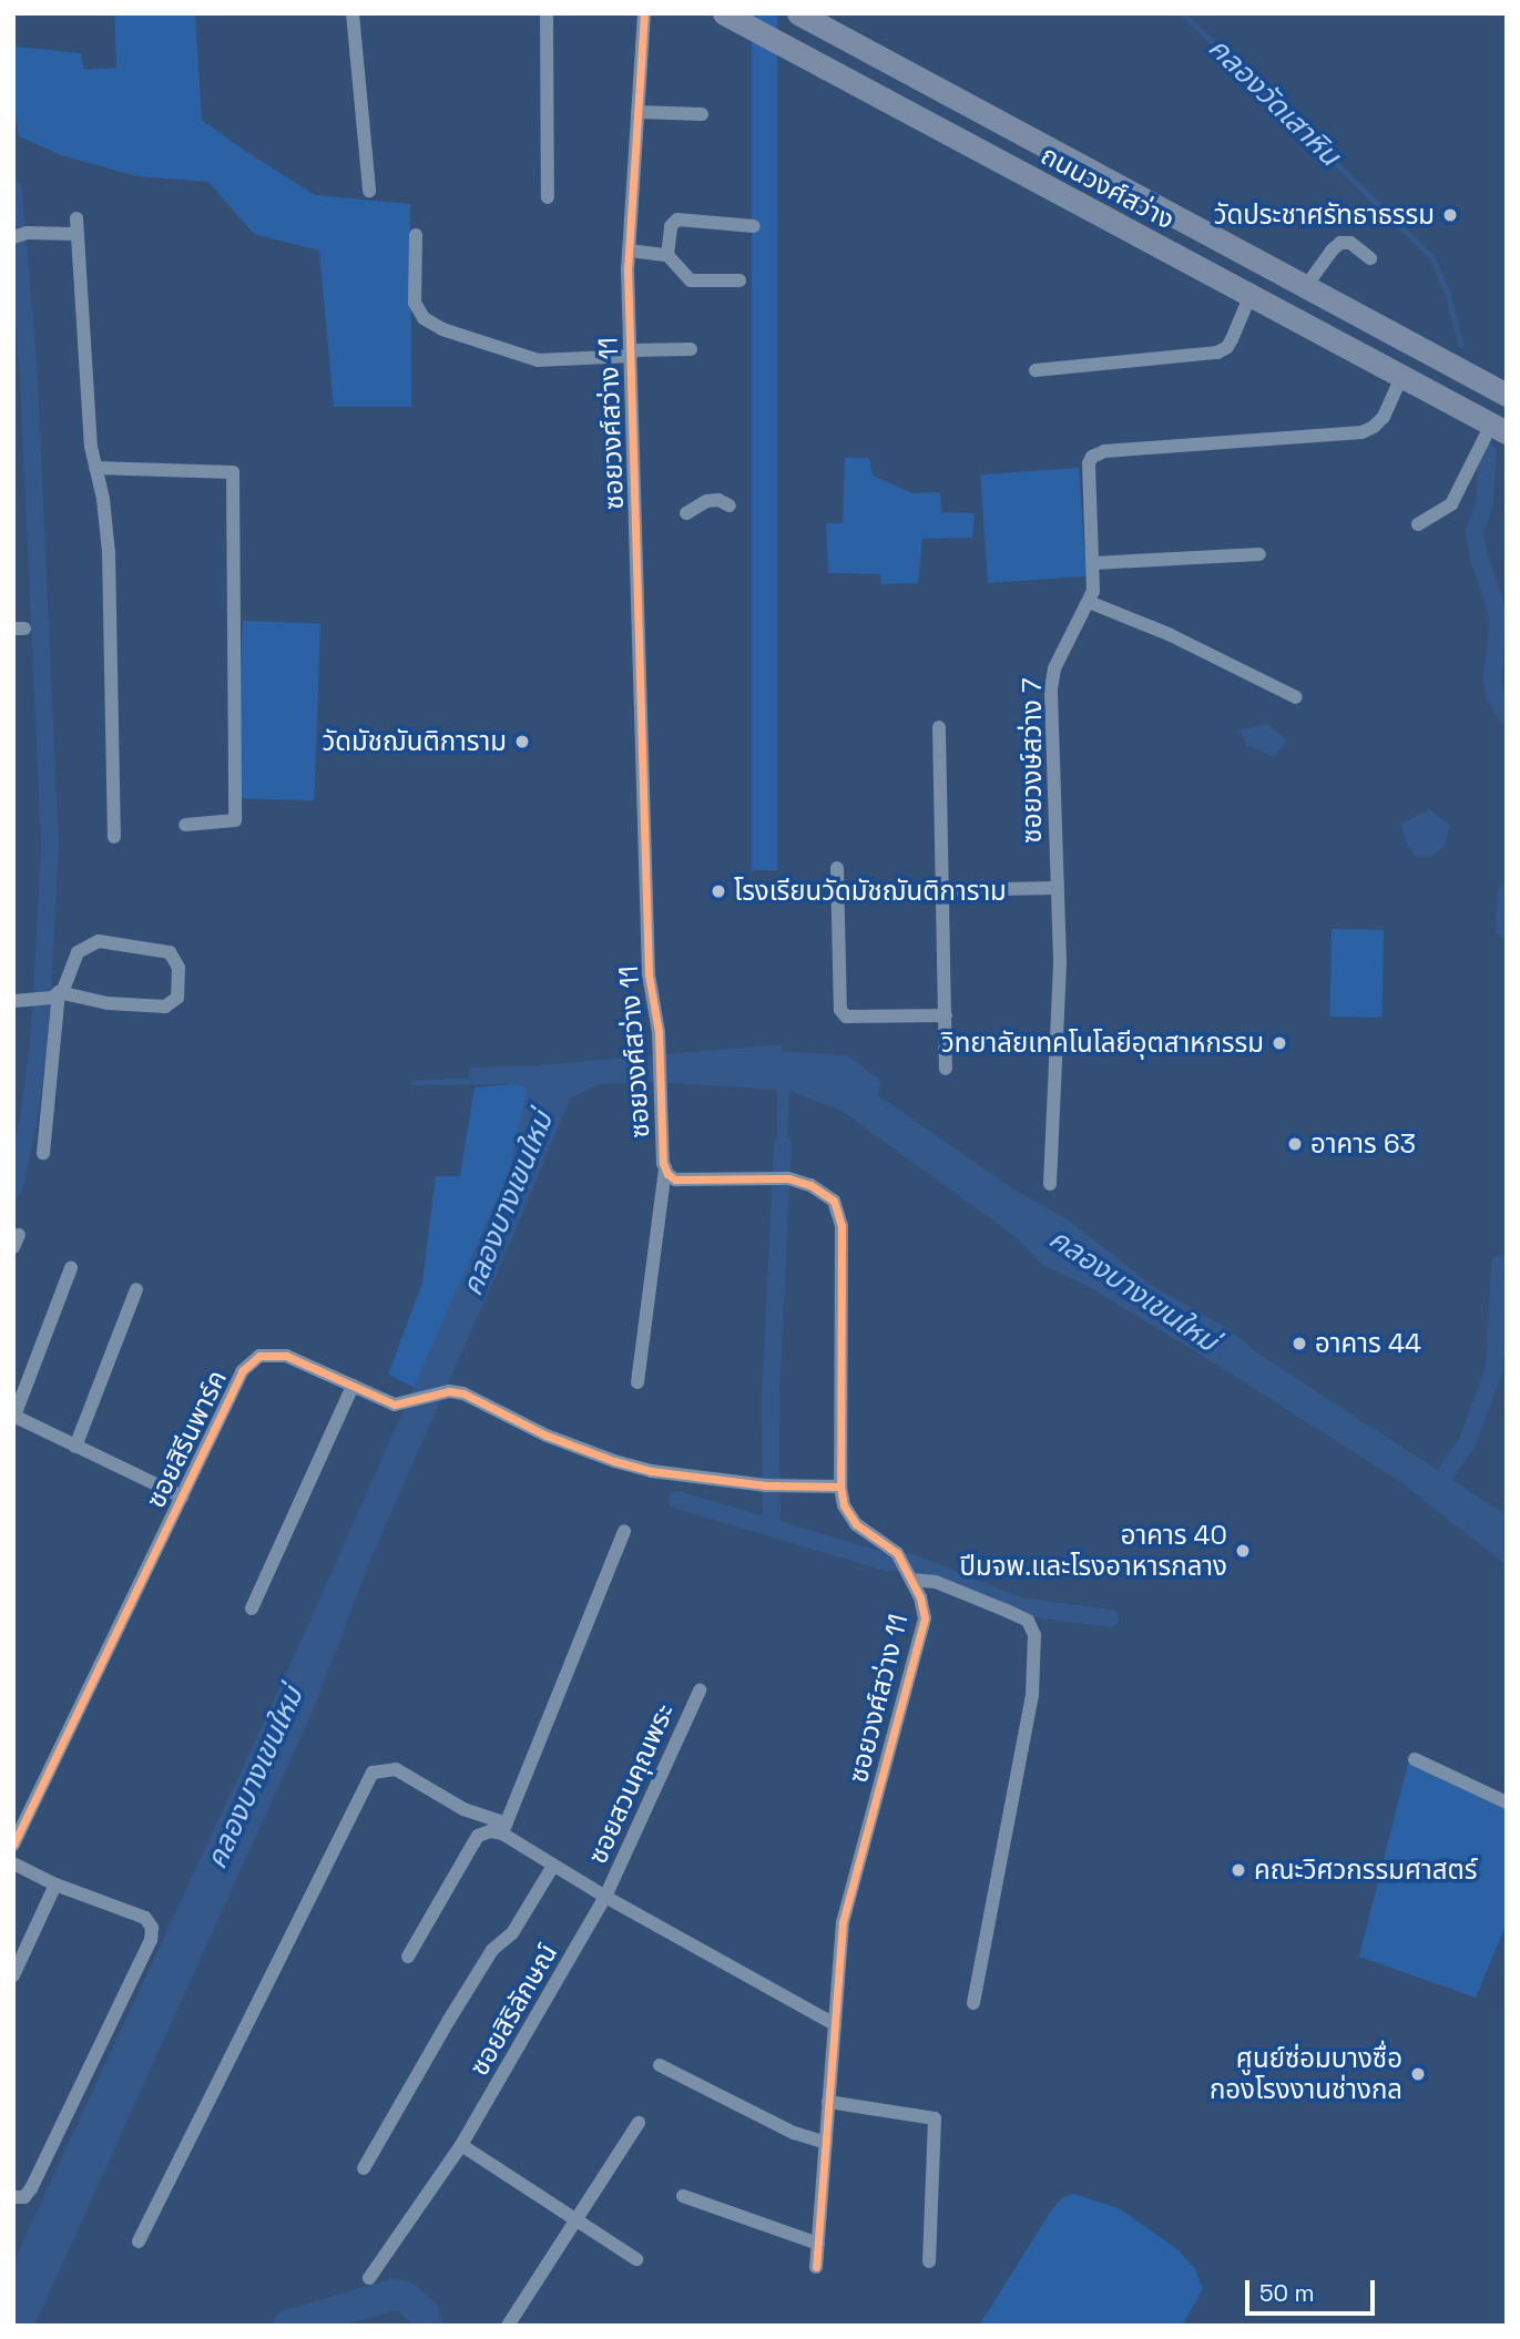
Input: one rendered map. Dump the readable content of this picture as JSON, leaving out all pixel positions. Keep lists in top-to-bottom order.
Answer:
{
  "streets": {
    "main road": ["ถนนวงศ์สว่าง"],
    "street": [
      "ซอยวงศ์สว่าง 11",
      "ซอยวงษ์สว่าง 7",
      "ซอยสิรีนพาร์ค",
      "ซอยสวนคุณพระ",
      "ซอยสิริลักษณ์"
    ]
  },
  "crossings": [
    ["ถนนวงศ์สว่าง", "ซอยวงษ์สว่าง 7"],
    ["ซอยวงศ์สว่าง 11", "ซอยสิรีนพาร์ค"],
    ["ซอยสวนคุณพระ", "ซอยสิริลักษณ์"]
  ],
  "water": ["คลองวัดเสาหิน", "คลองบางเขนใหม่"],
  "places": [
    "วัดประชาศรัทธาธรรม",
    "วัดมัชฌันติการาม",
    "โรงเรียนวัดมัชฌันติการาม",
    "วิทยาลัยเทคโนโลยีอุตสาหกรรม",
    "อาคาร 63",
    "อาคาร 44",
    "อาคาร 40 ปีมจพ.และโรงอาหารกลาง",
    "คณะวิศวกรรมศาสตร์",
    "ศูนย์ซ่อมบางซื่อ กองโรงงานช่างกล"
  ],
  "scale_bar": "50 m"
}
